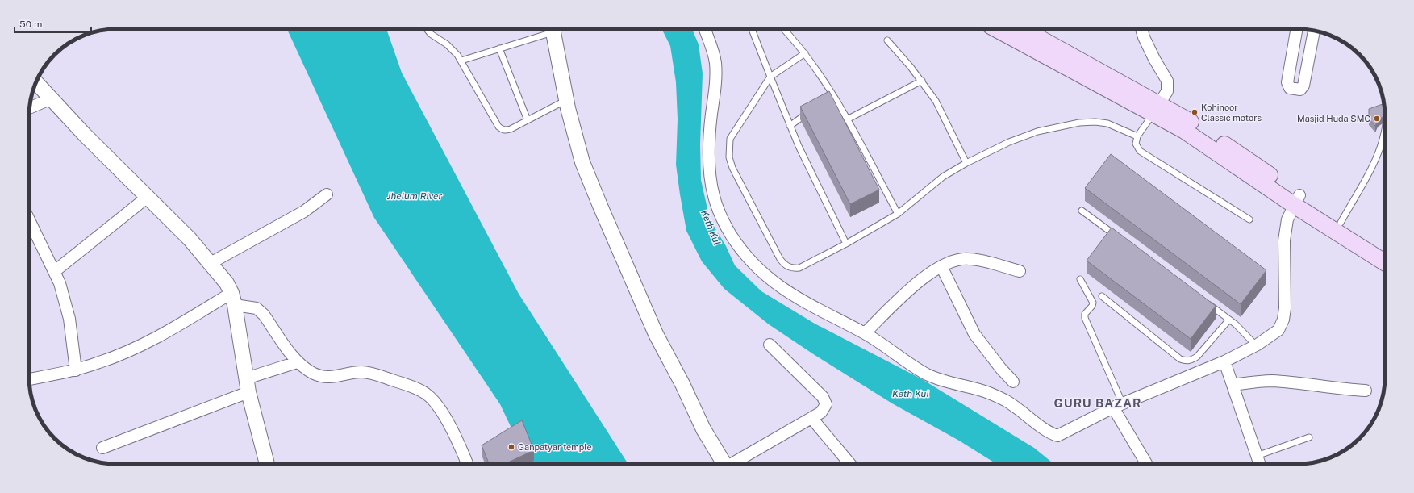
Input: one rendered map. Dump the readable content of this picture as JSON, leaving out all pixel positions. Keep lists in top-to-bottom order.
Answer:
{
  "districts": ["GURU BAZAR"],
  "water": ["Jhelum River", "Keth Kul"],
  "places": ["Kohinoor Classic motors", "Masjid Huda SMC", "Ganpatyar temple"],
  "scale_bar": "50 m"
}
